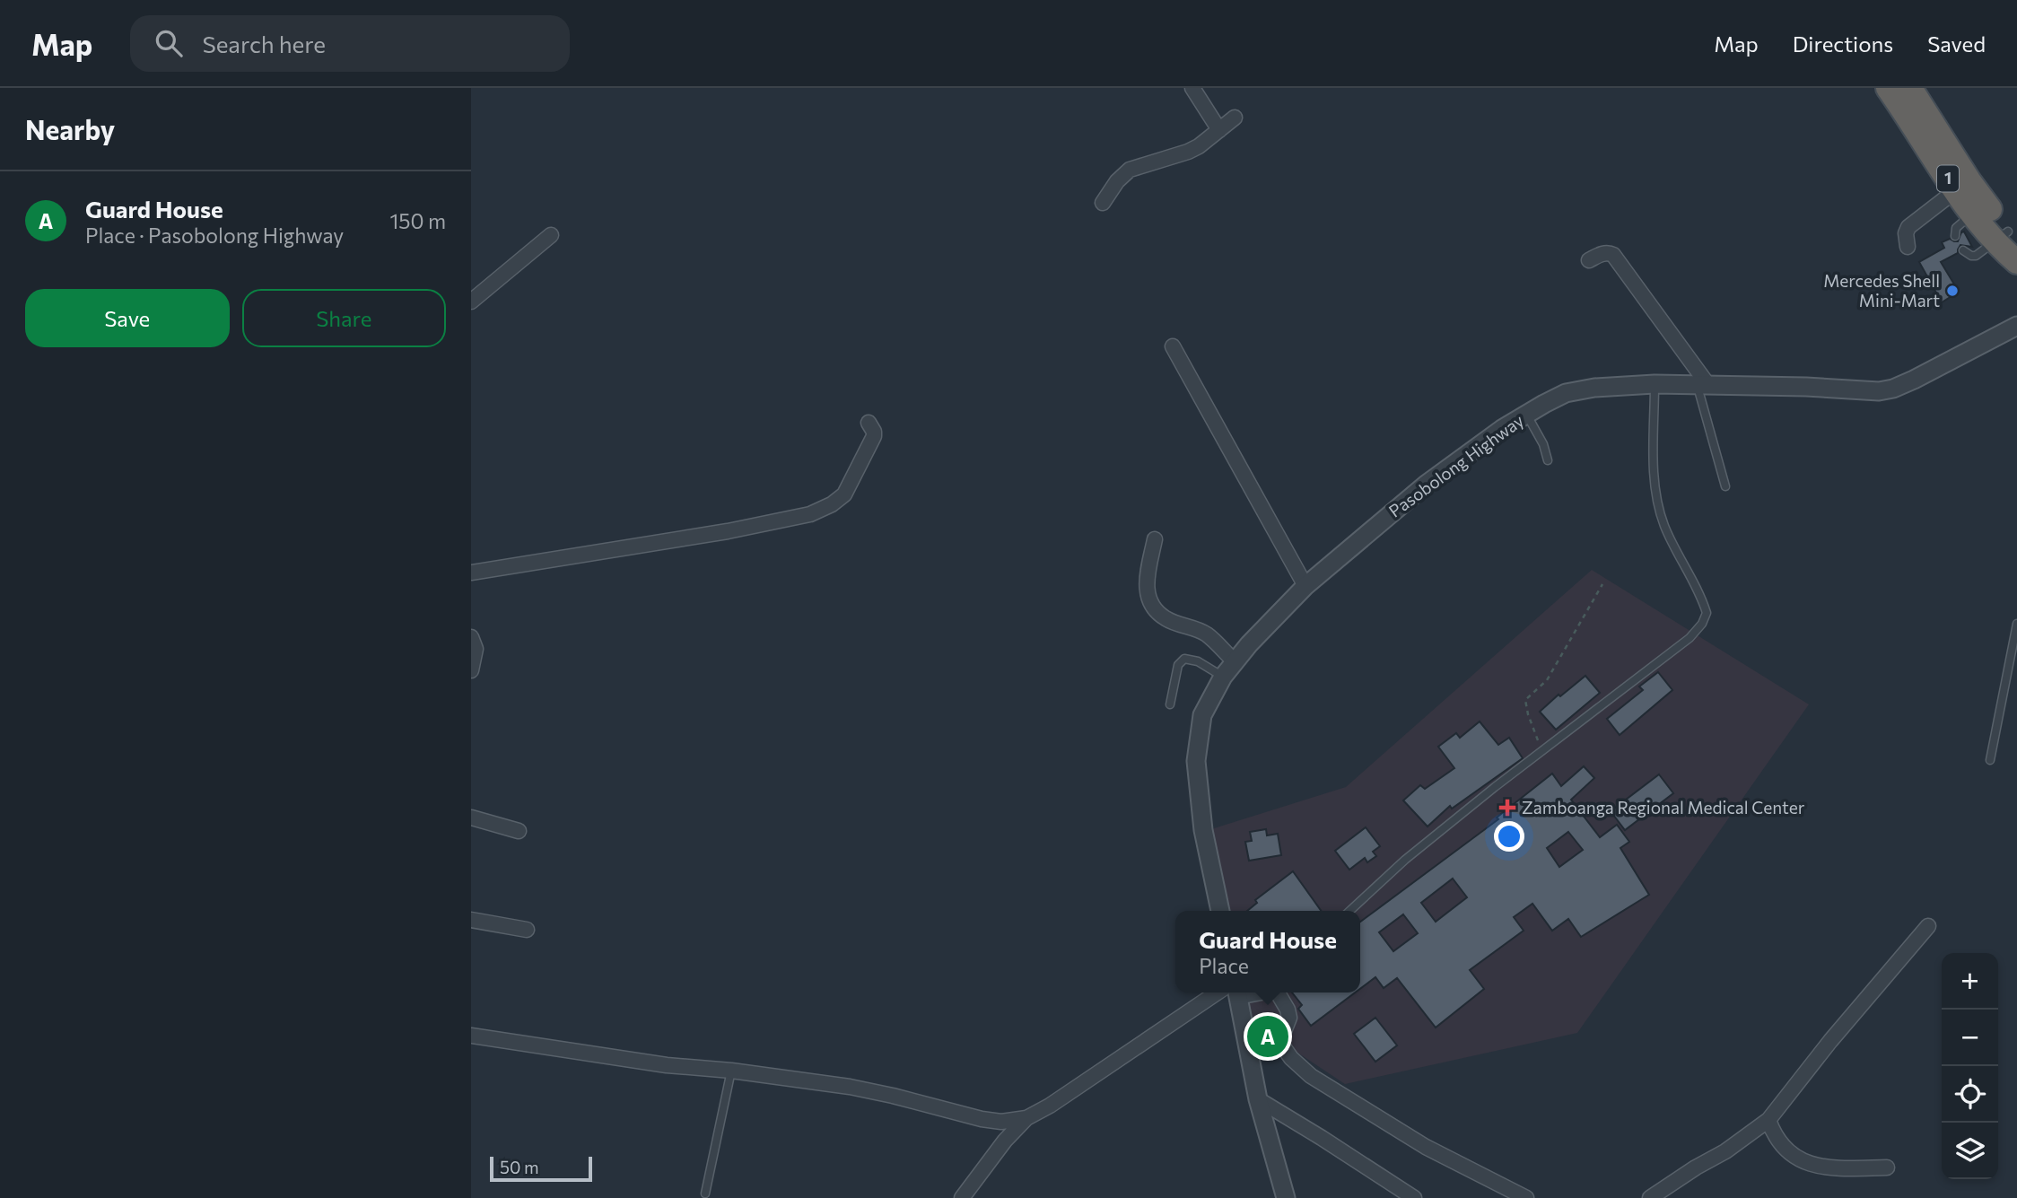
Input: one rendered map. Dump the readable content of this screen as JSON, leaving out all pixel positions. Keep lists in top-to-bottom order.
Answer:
{
  "streets": {
    "highway": ["1"],
    "street": ["Pasobolong Highway"]
  },
  "places": {
    "other": ["Mercedes Shell Mini-Mart"],
    "health": ["Zamboanga Regional Medical Center"]
  },
  "scale_bar": "50 m",
  "page": {
    "header": "Map",
    "search": "Search here",
    "nav": ["Map", "Directions", "Saved"],
    "heading": "Nearby",
    "list": [
      {
        "mark": "A",
        "name": "Guard House",
        "note": "Place · Pasobolong Highway",
        "value": "150 m"
      }
    ],
    "buttons": ["Save", "Share"],
    "popup": ["Guard House", "Place"],
    "map_buttons": ["+", "−"],
    "pins": "A",
    "scale": "50 m"
  }
}
